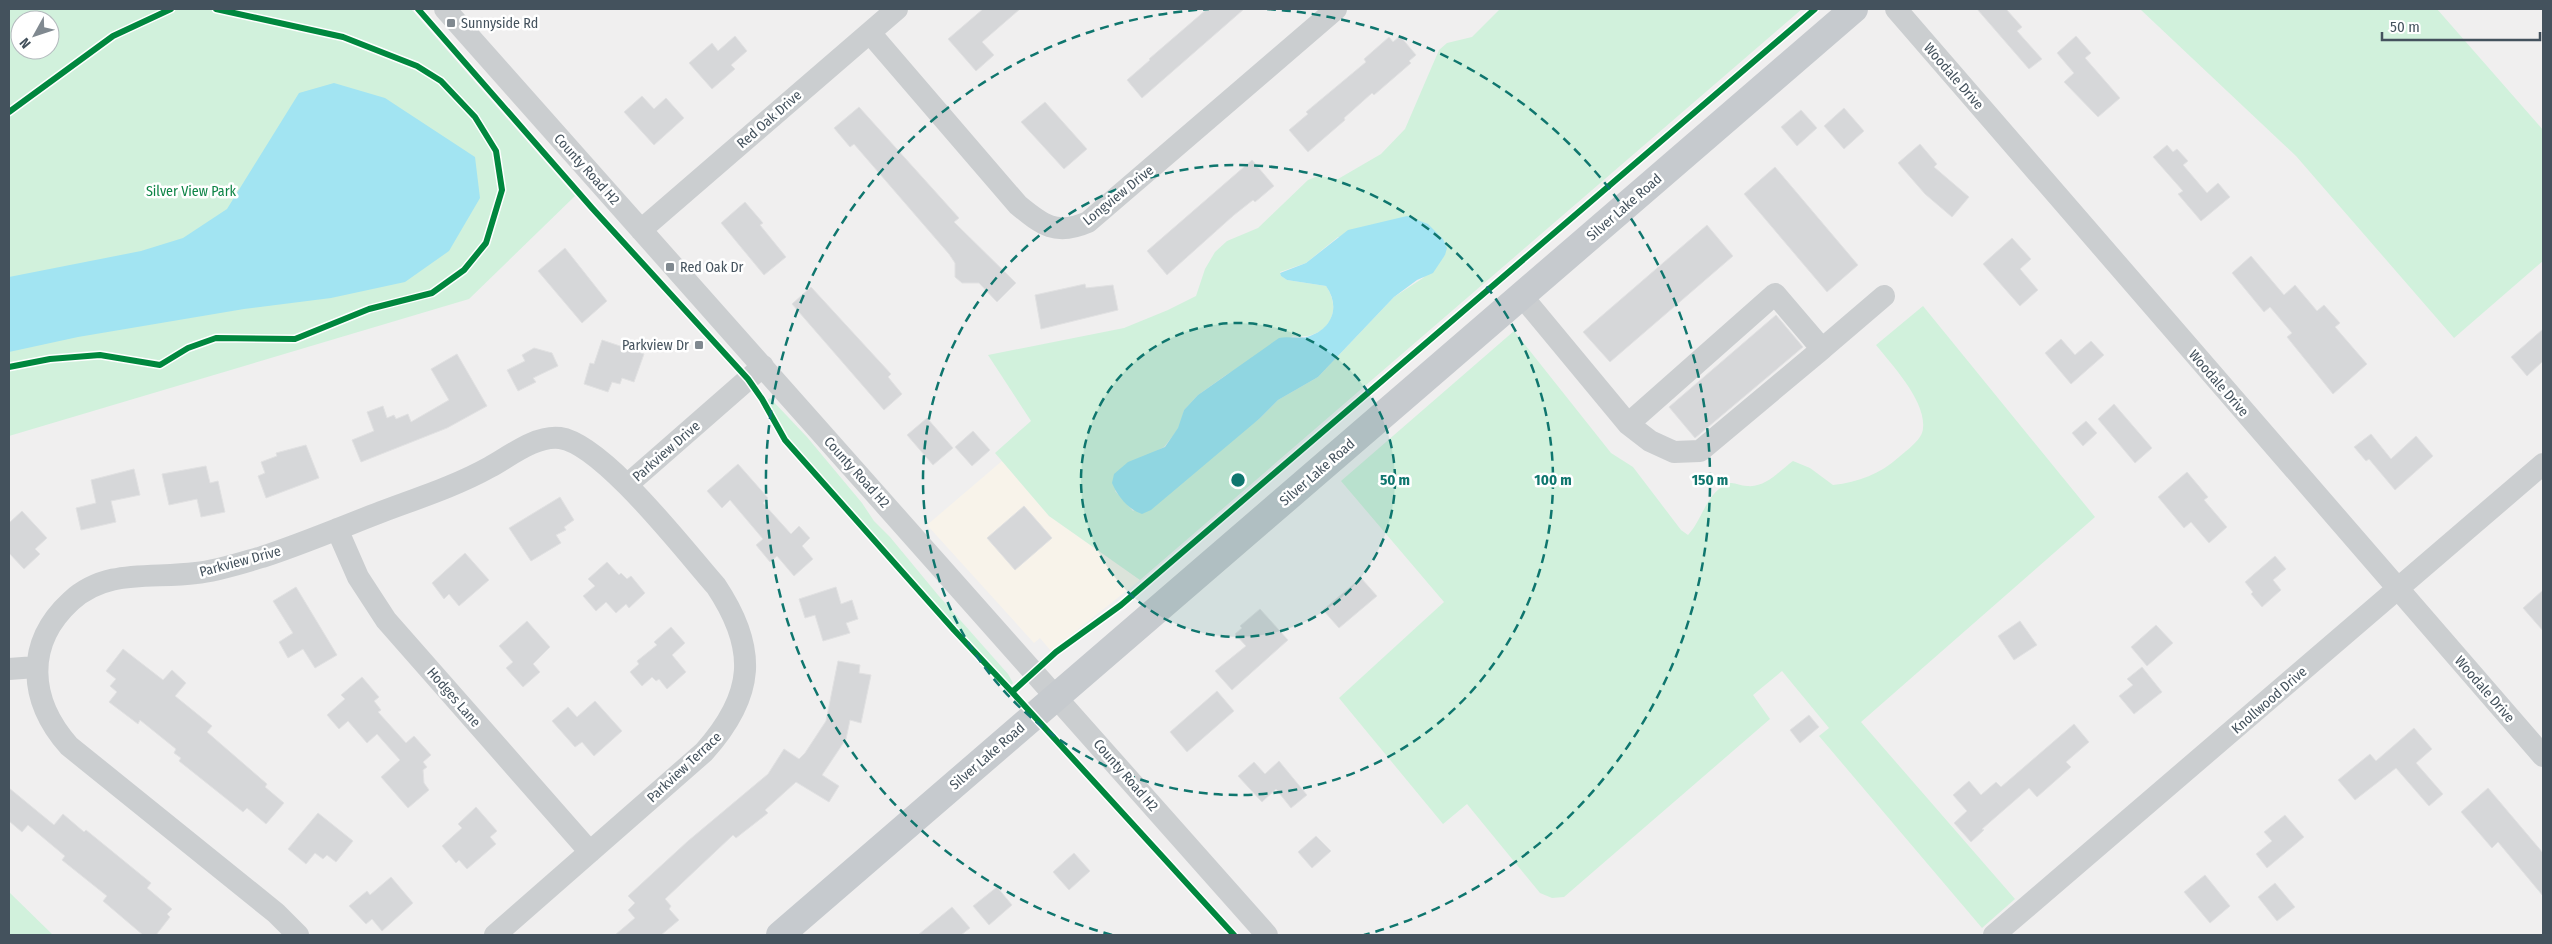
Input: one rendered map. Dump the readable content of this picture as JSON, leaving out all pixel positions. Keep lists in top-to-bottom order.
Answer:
{
  "streets": {
    "main road": ["Silver Lake Road"],
    "street": [
      "Woodale Drive",
      "Red Oak Drive",
      "County Road H2",
      "Longview Drive",
      "Parkview Drive",
      "Hodges Lane",
      "Knollwood Drive",
      "Parkview Terrace"
    ]
  },
  "crossings": [
    ["Woodale Drive", "Knollwood Drive"],
    ["Red Oak Drive", "County Road H2"],
    ["Red Oak Drive", "Longview Drive"],
    ["County Road H2", "Silver Lake Road"],
    ["County Road H2", "Parkview Drive"],
    ["Parkview Drive", "Hodges Lane"],
    ["Parkview Drive", "Parkview Terrace"],
    ["Hodges Lane", "Parkview Terrace"]
  ],
  "parks": ["Silver View Park"],
  "places": {
    "transit": ["Sunnyside Rd", "Red Oak Dr", "Parkview Dr"]
  },
  "scale_bar": "50 m",
  "north": "bottom left",
  "rings": ["50 m", "100 m", "150 m"]
}
